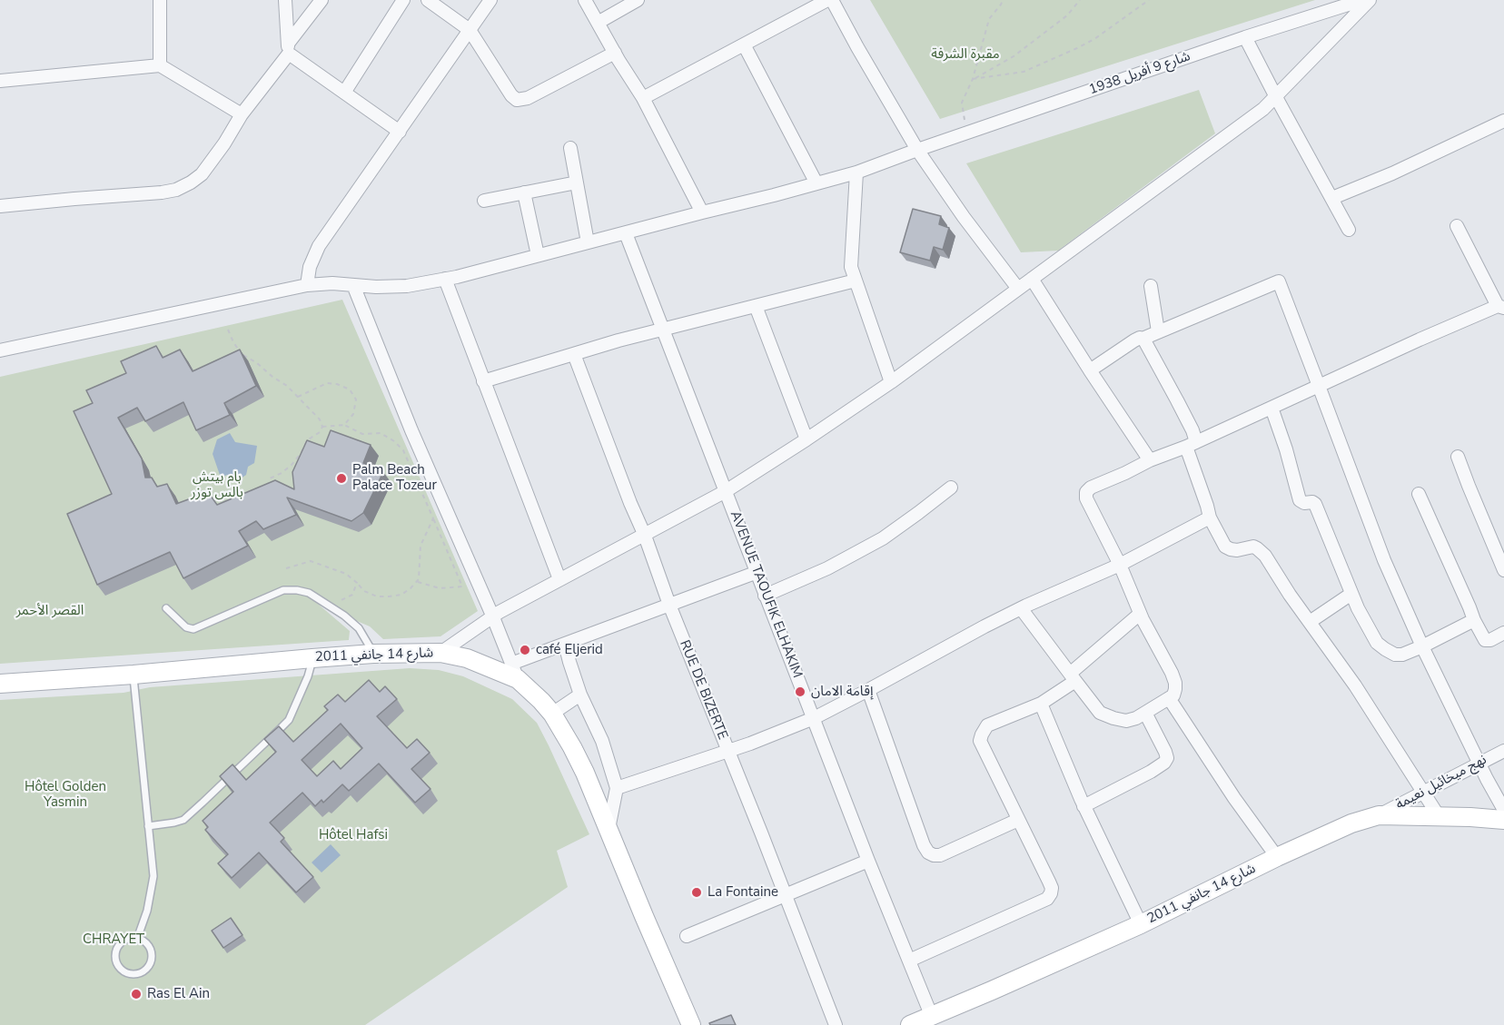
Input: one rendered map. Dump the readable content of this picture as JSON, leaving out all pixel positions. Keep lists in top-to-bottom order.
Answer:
{
  "streets": {
    "main road": ["شارع 14 جانفي 2011"],
    "street": [
      "شارع 9 أفريل 1938",
      "AVENUE TAOUFIK ELHAKIM",
      "RUE DE BIZERTE",
      "نهج ميخائيل نعيمة"
    ]
  },
  "crossings": [
    ["شارع 9 أفريل 1938", "AVENUE TAOUFIK ELHAKIM"],
    ["AVENUE TAOUFIK ELHAKIM", "شارع 14 جانفي 2011"],
    ["شارع 14 جانفي 2011", "نهج ميخائيل نعيمة"]
  ],
  "parks": [
    "مقبرة الشرفة",
    "بام بيتش بالس توزر",
    "القصر الأحمر",
    "Hôtel Golden Yasmin",
    "Hôtel Hafsi",
    "CHRAYET"
  ],
  "places": [
    "Palm Beach Palace Tozeur",
    "café Eljerid",
    "إقامة الامان",
    "La Fontaine",
    "Ras El Ain"
  ]
}
